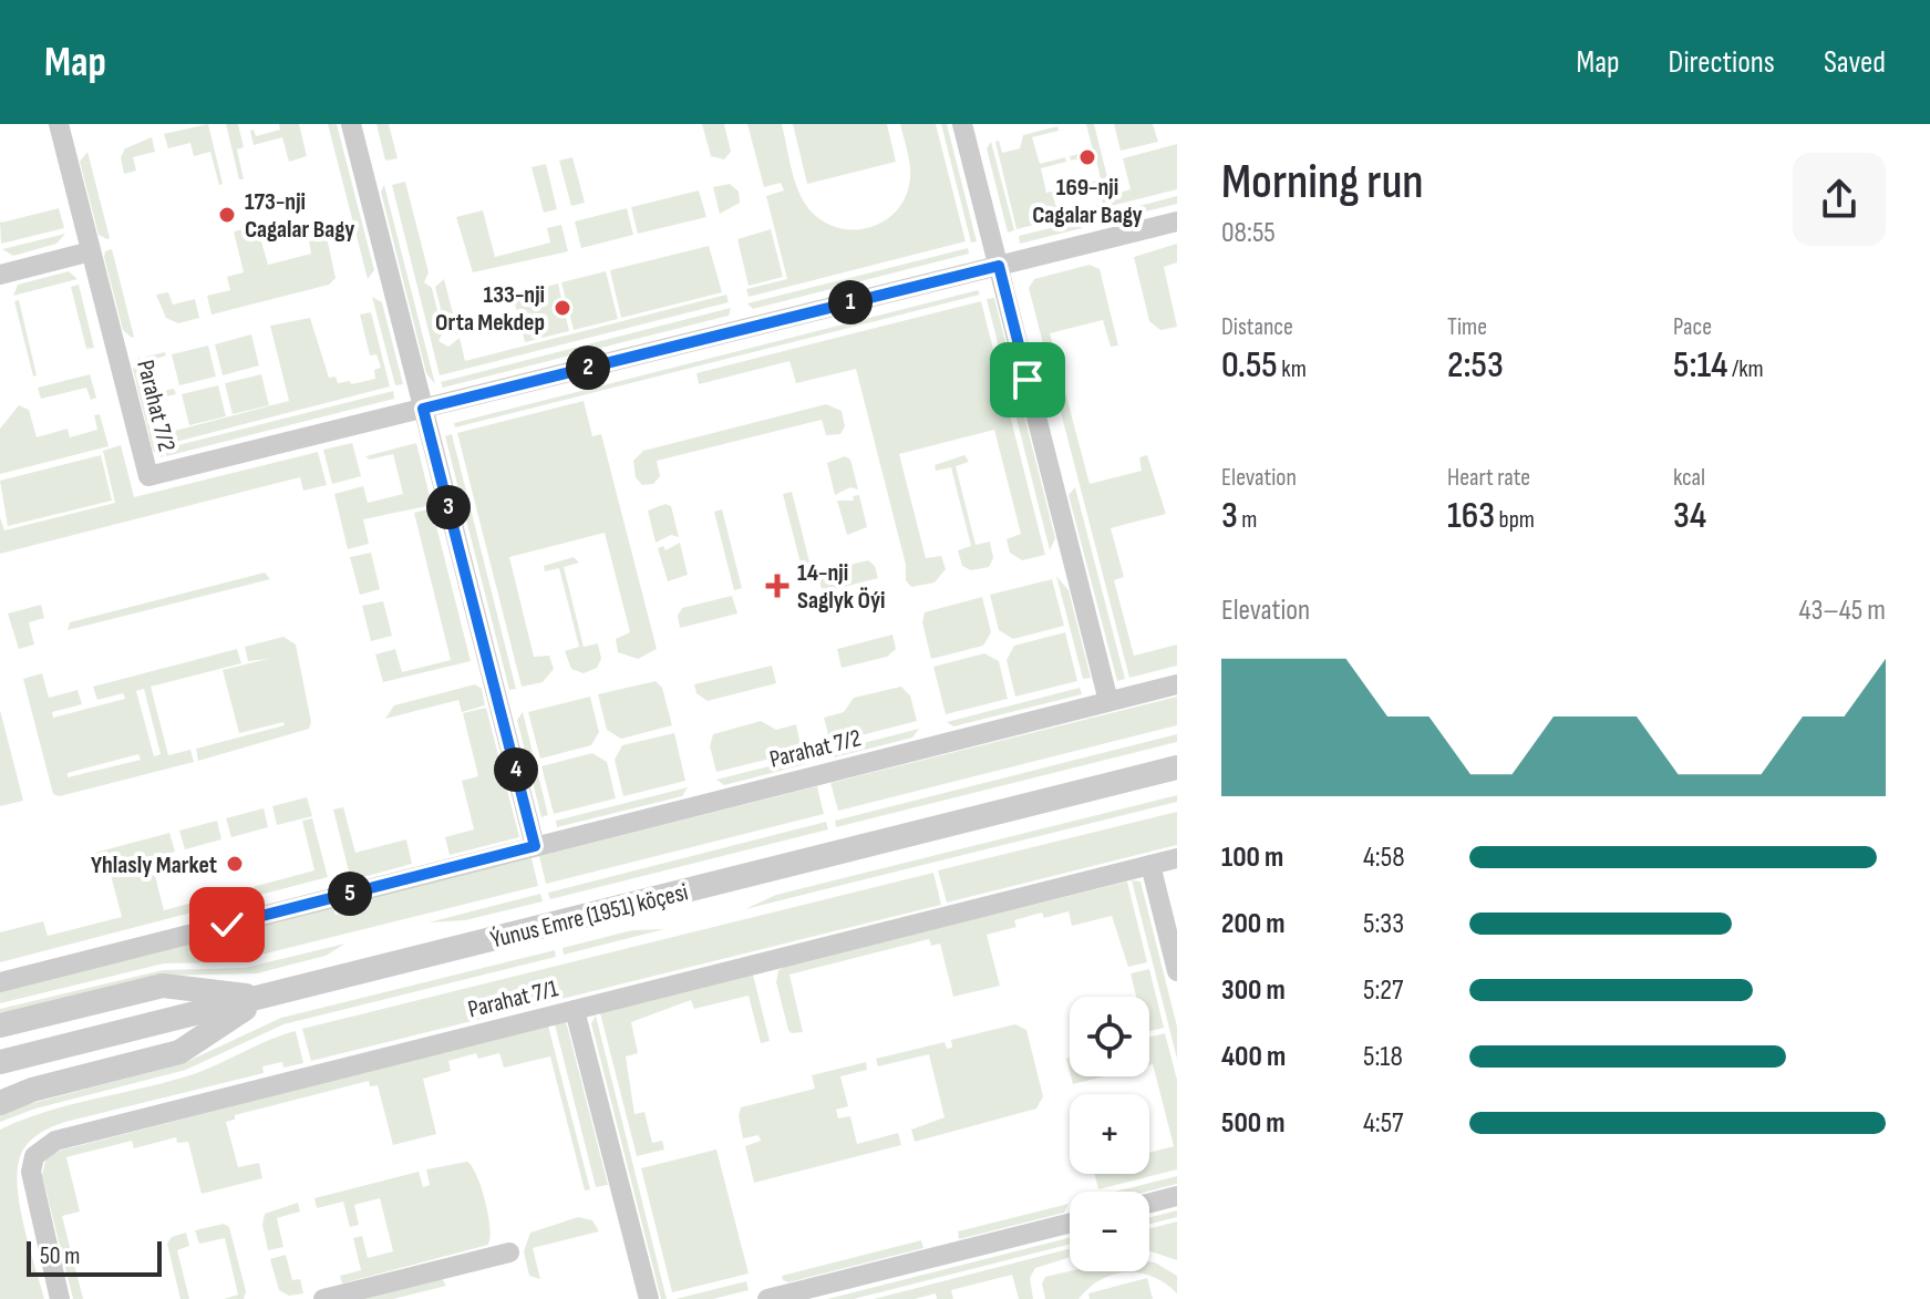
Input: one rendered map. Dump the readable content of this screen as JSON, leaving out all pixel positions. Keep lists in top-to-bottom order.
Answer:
{
  "streets": {
    "street": ["Parahat 7/2", "Ýunus Emre (1951) köçesi", "Parahat 7/1"]
  },
  "places": {
    "other": [
      "169-nji Cagalar Bagy",
      "173-nji Cagalar Bagy",
      "133-nji Orta Mekdep",
      "Yhlasly Market"
    ],
    "health": ["14-nji Saglyk Öýi"]
  },
  "scale_bar": "50 m",
  "page": {
    "header": "Map",
    "nav": ["Map", "Directions", "Saved"],
    "heading": ["Morning run", "08:55"],
    "stats": [
      ["Distance", "0.55 km"],
      ["Time", "2:53"],
      ["Pace", "5:14 /km"],
      ["Elevation", "3 m"],
      ["Heart rate", "163 bpm"],
      ["kcal", "34"]
    ],
    "pins": [
      "1",
      "2",
      "3",
      "4",
      "5"
    ],
    "chart": ["Elevation", "43–45 m"],
    "list": [
      {
        "name": "100 m",
        "note": "4:58"
      },
      {
        "name": "200 m",
        "note": "5:33"
      },
      {
        "name": "300 m",
        "note": "5:27"
      },
      {
        "name": "400 m",
        "note": "5:18"
      },
      {
        "name": "500 m",
        "note": "4:57"
      }
    ],
    "map_buttons": ["+", "−"],
    "scale": "50 m"
  }
}
